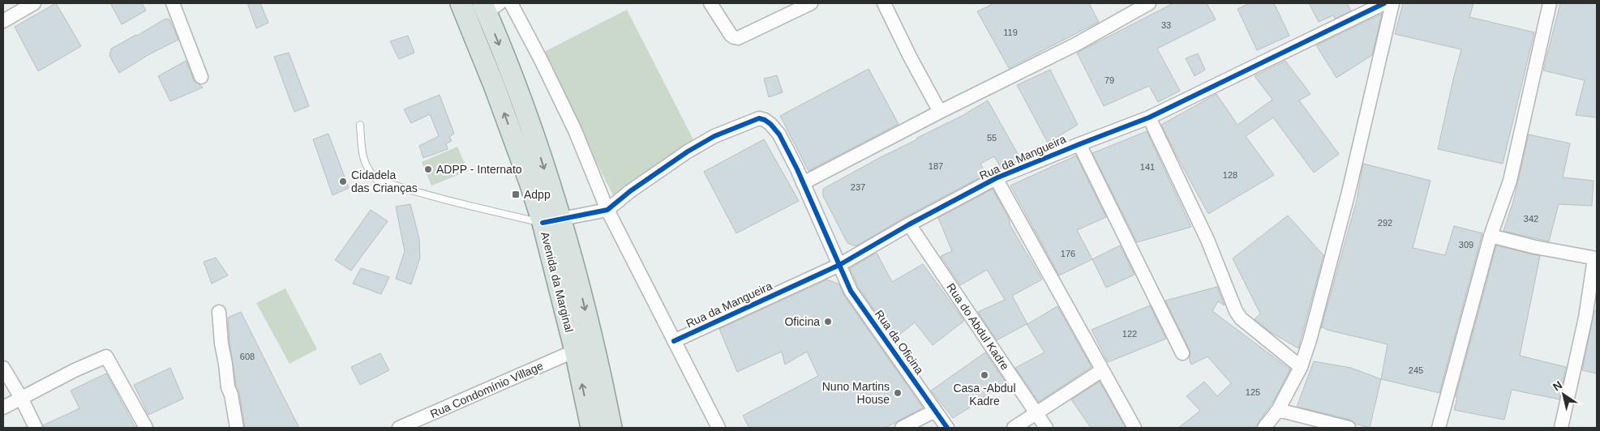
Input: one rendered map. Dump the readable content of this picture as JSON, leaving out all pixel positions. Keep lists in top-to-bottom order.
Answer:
{
  "streets": {
    "main road": ["Avenida da Marginal"],
    "street": [
      "Rua da Mangueira",
      "Rua do Abdul Kadre",
      "Rua da Oficina",
      "Rua Condomínio Village"
    ]
  },
  "crossings": [
    ["Rua da Mangueira", "Rua do Abdul Kadre"],
    ["Rua da Mangueira", "Rua da Oficina"],
    ["Avenida da Marginal", "Rua Condomínio Village"]
  ],
  "places": {
    "other": [
      "ADPP - Internato",
      "Cidadela das Crianças",
      "Oficina",
      "Casa -Abdul Kadre",
      "Nuno Martins House"
    ],
    "transit": ["Adpp"]
  },
  "house_numbers": [
    "33",
    "119",
    "79",
    "55",
    "187",
    "141",
    "128",
    "237",
    "342",
    "292",
    "309",
    "176",
    "122",
    "608",
    "245",
    "125"
  ],
  "north": "top left"
}
